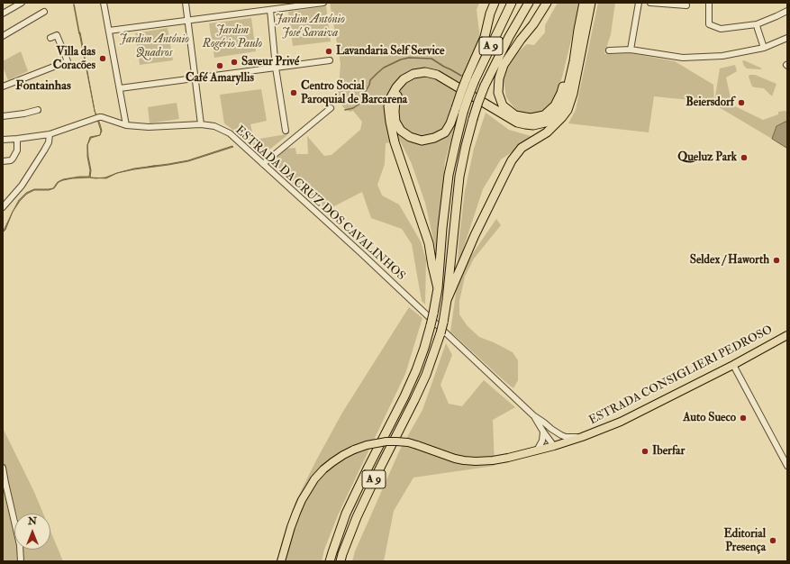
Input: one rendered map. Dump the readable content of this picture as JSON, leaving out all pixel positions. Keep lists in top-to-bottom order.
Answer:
{
  "streets": {
    "highway": ["A 9"],
    "main road": ["ESTRADA CONSIGLIERI PEDROSO"],
    "street": ["ESTRADA DA CRUZ DOS CAVALINHOS"]
  },
  "crossings": [
    ["ESTRADA DA CRUZ DOS CAVALINHOS", "ESTRADA CONSIGLIERI PEDROSO"]
  ],
  "districts": ["Fontainhas"],
  "parks": ["Jardim António José Saraiva", "Jardim Rogério Paulo", "Jardim António Quadros"],
  "places": [
    "Lavandaria Self Service",
    "Villa das Coracões",
    "Saveur Privé",
    "Café Amaryllis",
    "Centro Social Paroquial de Barcarena",
    "Beiersdorf",
    "Queluz Park",
    "Seldex / Haworth",
    "Auto Sueco",
    "Iberfar",
    "Editorial Presença"
  ],
  "north": "top"
}
